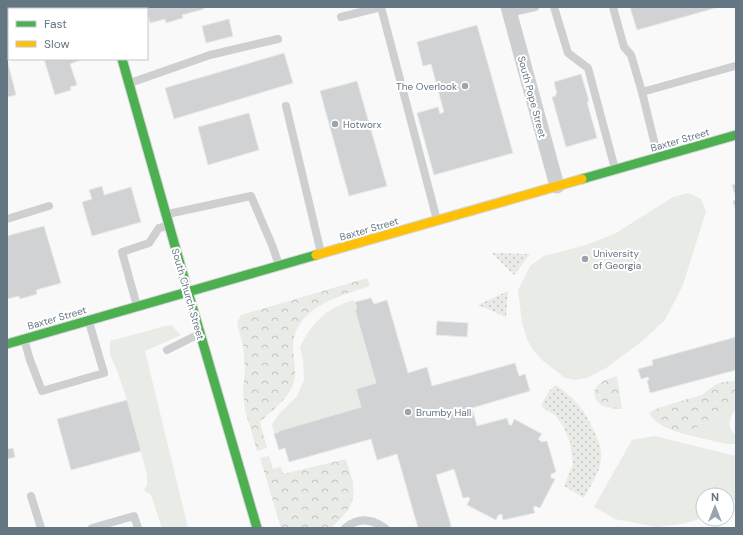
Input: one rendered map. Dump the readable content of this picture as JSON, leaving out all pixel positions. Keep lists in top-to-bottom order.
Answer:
{
  "streets": {
    "main road": ["Baxter Street", "South Church Street"],
    "street": ["South Pope Street"]
  },
  "crossings": [
    ["South Pope Street", "Baxter Street"],
    ["Baxter Street", "South Church Street"]
  ],
  "places": [
    "The Overlook",
    "Hotworx",
    "University of Georgia",
    "Brumby Hall"
  ],
  "legend": ["Fast", "Slow"],
  "north": "top"
}
